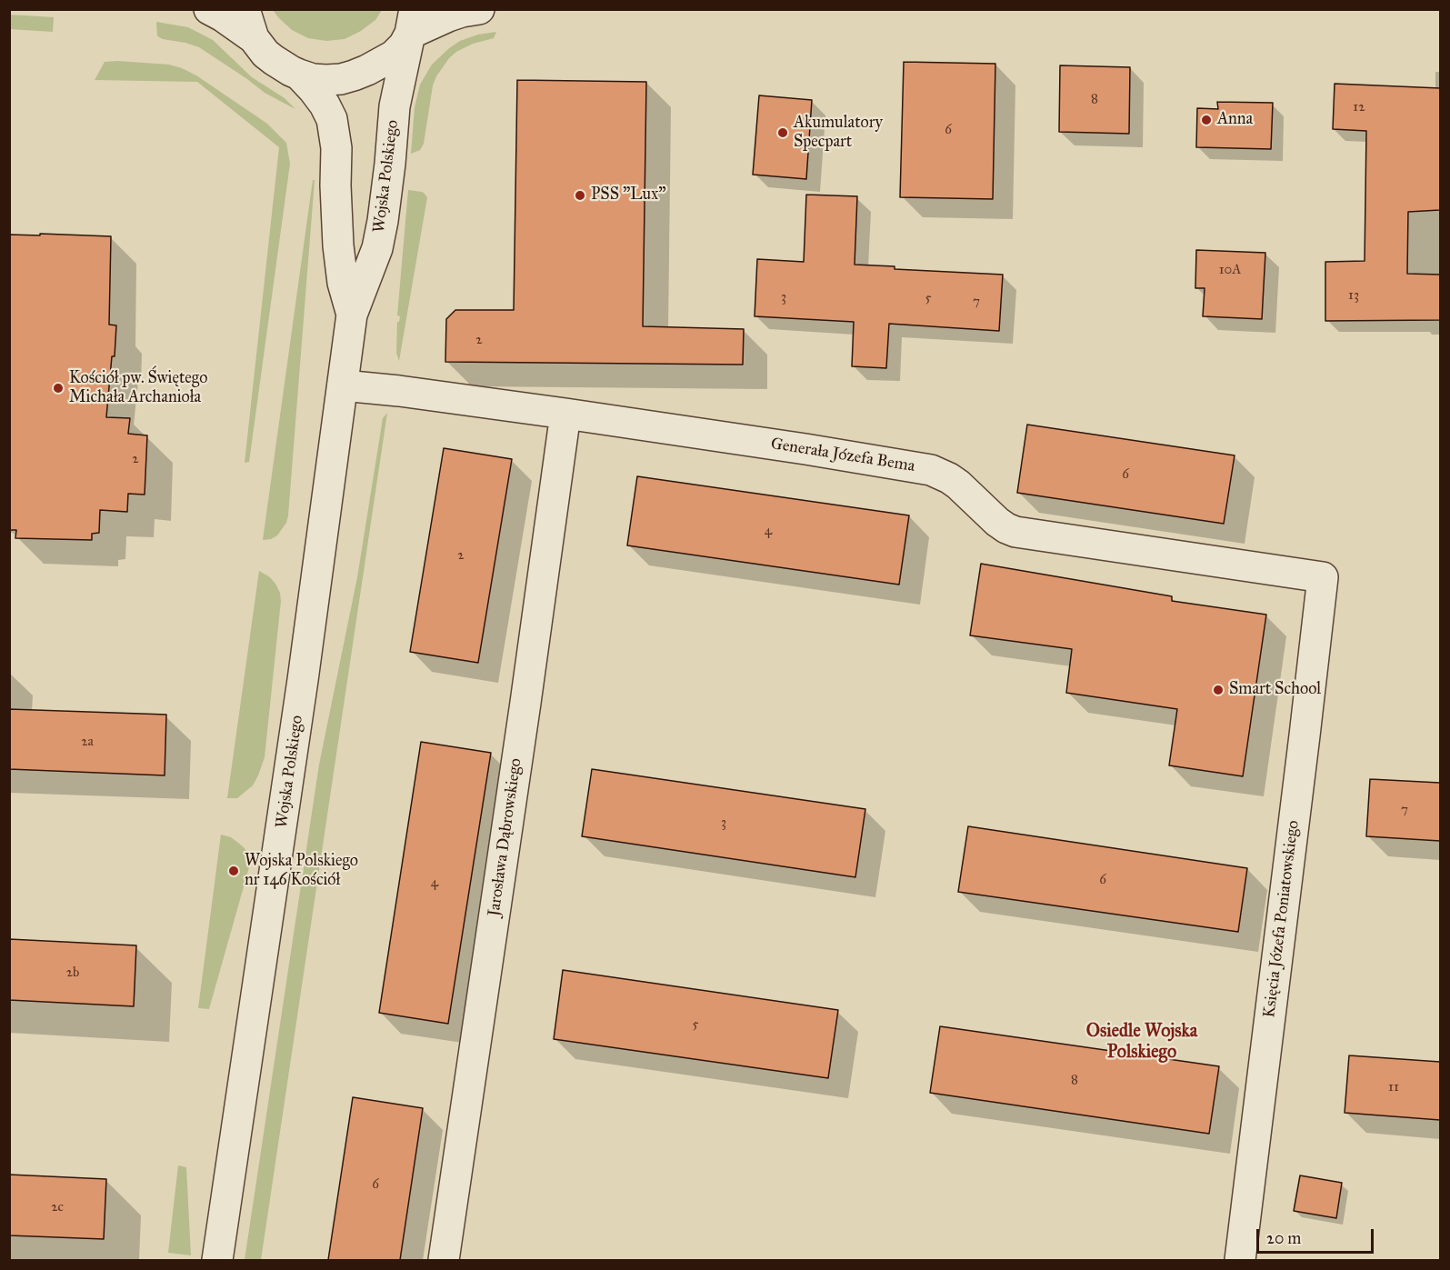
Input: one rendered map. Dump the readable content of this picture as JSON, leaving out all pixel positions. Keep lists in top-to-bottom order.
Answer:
{
  "streets": {
    "street": [
      "Wojska Polskiego",
      "Generała Józefa Bema",
      "Jarosława Dąbrowskiego",
      "Księcia Józefa Poniatowskiego"
    ]
  },
  "crossings": [
    ["Wojska Polskiego", "Generała Józefa Bema"],
    ["Generała Józefa Bema", "Jarosława Dąbrowskiego"],
    ["Generała Józefa Bema", "Księcia Józefa Poniatowskiego"]
  ],
  "districts": ["Osiedle Wojska Polskiego"],
  "places": [
    "Anna",
    "Akumulatory Specpart",
    "PSS \"Lux\"",
    "Kościół pw. Świętego Michała Archanioła",
    "Smart School",
    "Wojska Polskiego nr 146 Kościół"
  ],
  "house_numbers": [
    "8",
    "12",
    "6",
    "10A",
    "13",
    "3",
    "5",
    "7",
    "2",
    "2",
    "6",
    "4",
    "2",
    "2a",
    "7",
    "3",
    "6",
    "4",
    "2b",
    "5",
    "8",
    "11",
    "6",
    "2c"
  ],
  "scale_bar": "20 m"
}
